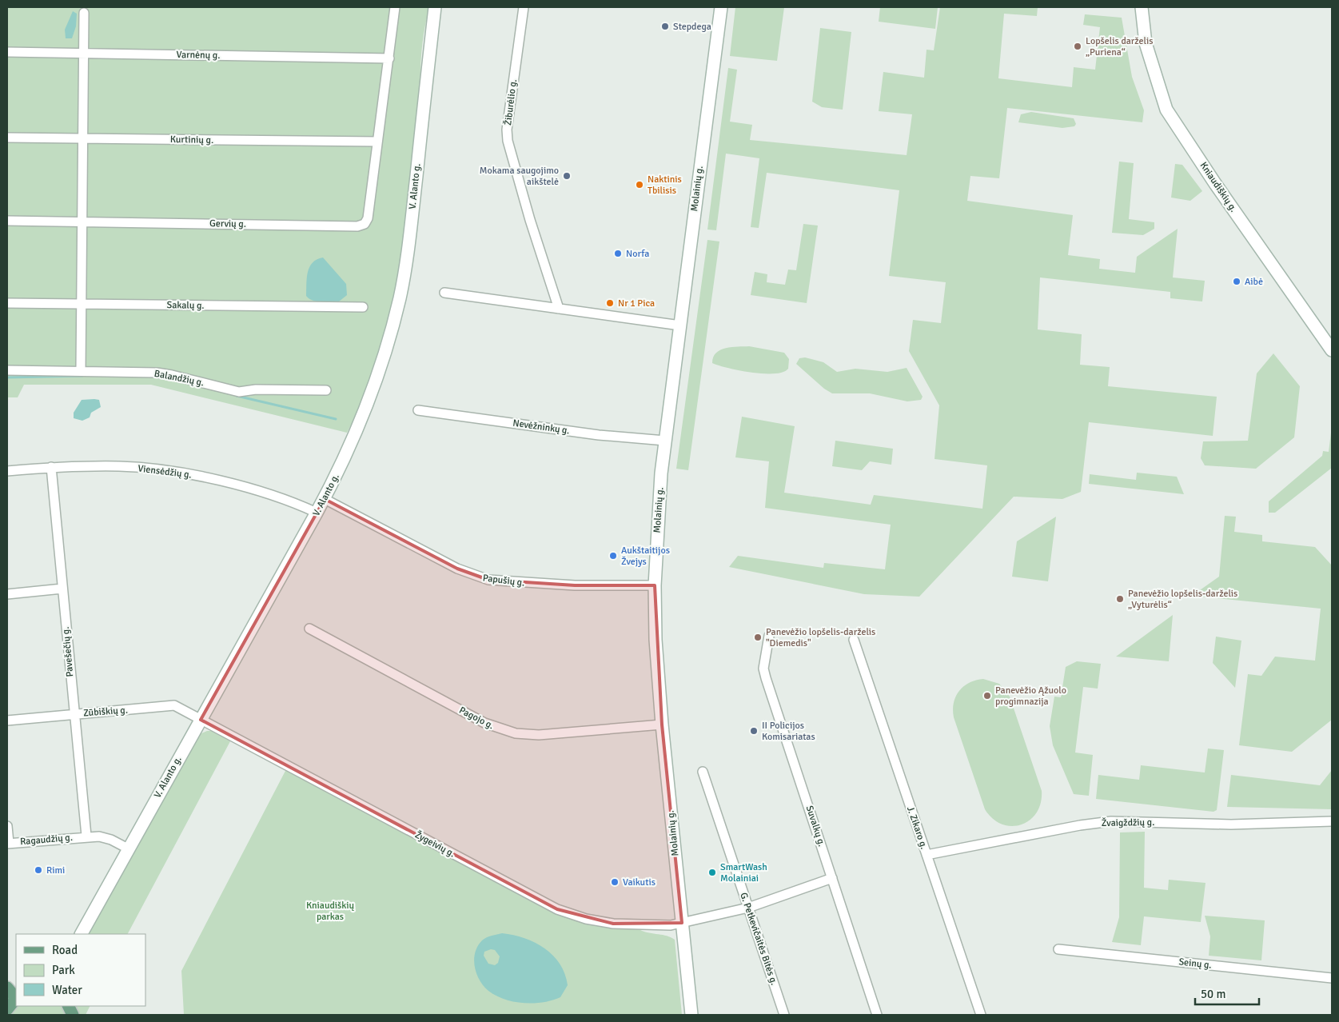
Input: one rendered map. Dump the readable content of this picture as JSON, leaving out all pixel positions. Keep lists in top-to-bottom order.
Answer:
{
  "streets": {
    "main road": ["V. Alanto g.", "Kniaudiškių g.", "Molainių g."],
    "street": [
      "Varnėnų g.",
      "Žiburėlio g.",
      "Kurtinių g.",
      "Gervių g.",
      "Sakalų g.",
      "Balandžių g.",
      "Nevėžninkų g.",
      "Viensėdžių g.",
      "Papušių g.",
      "Pavešečių g.",
      "Zūbiškių g.",
      "Pagojo g.",
      "Žvaigždžių g.",
      "Suvalkų g.",
      "J. Zikaro g.",
      "Ragaudžių g.",
      "Žygeivių g.",
      "G. Petkevičaitės Bitės g.",
      "Seinų g."
    ]
  },
  "crossings": [
    ["Varnėnų g.", "Gervių g."],
    ["Kurtinių g.", "Gervių g."],
    ["V. Alanto g.", "Viensėdžių g."],
    ["V. Alanto g.", "Papušių g."],
    ["V. Alanto g.", "Zūbiškių g."],
    ["V. Alanto g.", "Ragaudžių g."],
    ["V. Alanto g.", "Žygeivių g."],
    ["Molainių g.", "Nevėžninkų g."],
    ["Molainių g.", "Papušių g."],
    ["Molainių g.", "Pagojo g."],
    ["Molainių g.", "Žygeivių g."],
    ["Viensėdžių g.", "Pavešečių g."],
    ["Pavešečių g.", "Zūbiškių g."],
    ["Pavešečių g.", "Ragaudžių g."],
    ["Zūbiškių g.", "Žygeivių g."],
    ["Žvaigždžių g.", "J. Zikaro g."],
    ["Suvalkų g.", "Žygeivių g."],
    ["Žygeivių g.", "G. Petkevičaitės Bitės g."]
  ],
  "parks": ["Kniaudiškių parkas"],
  "places": [
    "Stepdega",
    "Lopšelis darželis „Puriena“",
    "Mokama saugojimo aikštelė",
    "Naktinis Tbilisis",
    "Norfa",
    "Aibė",
    "Nr 1 Pica",
    "Aukštaitijos Žvejys",
    "Panevėžio lopšelis-darželis „Vyturėlis“",
    "Panevėžio lopšelis-darželis \"Diemedis\"",
    "Panevėžio Ąžuolo progimnazija",
    "II Policijos Komisariatas",
    "Rimi",
    "SmartWash Molainiai",
    "Vaikutis"
  ],
  "legend": ["Road", "Park", "Water"],
  "scale_bar": "50 m"
}
